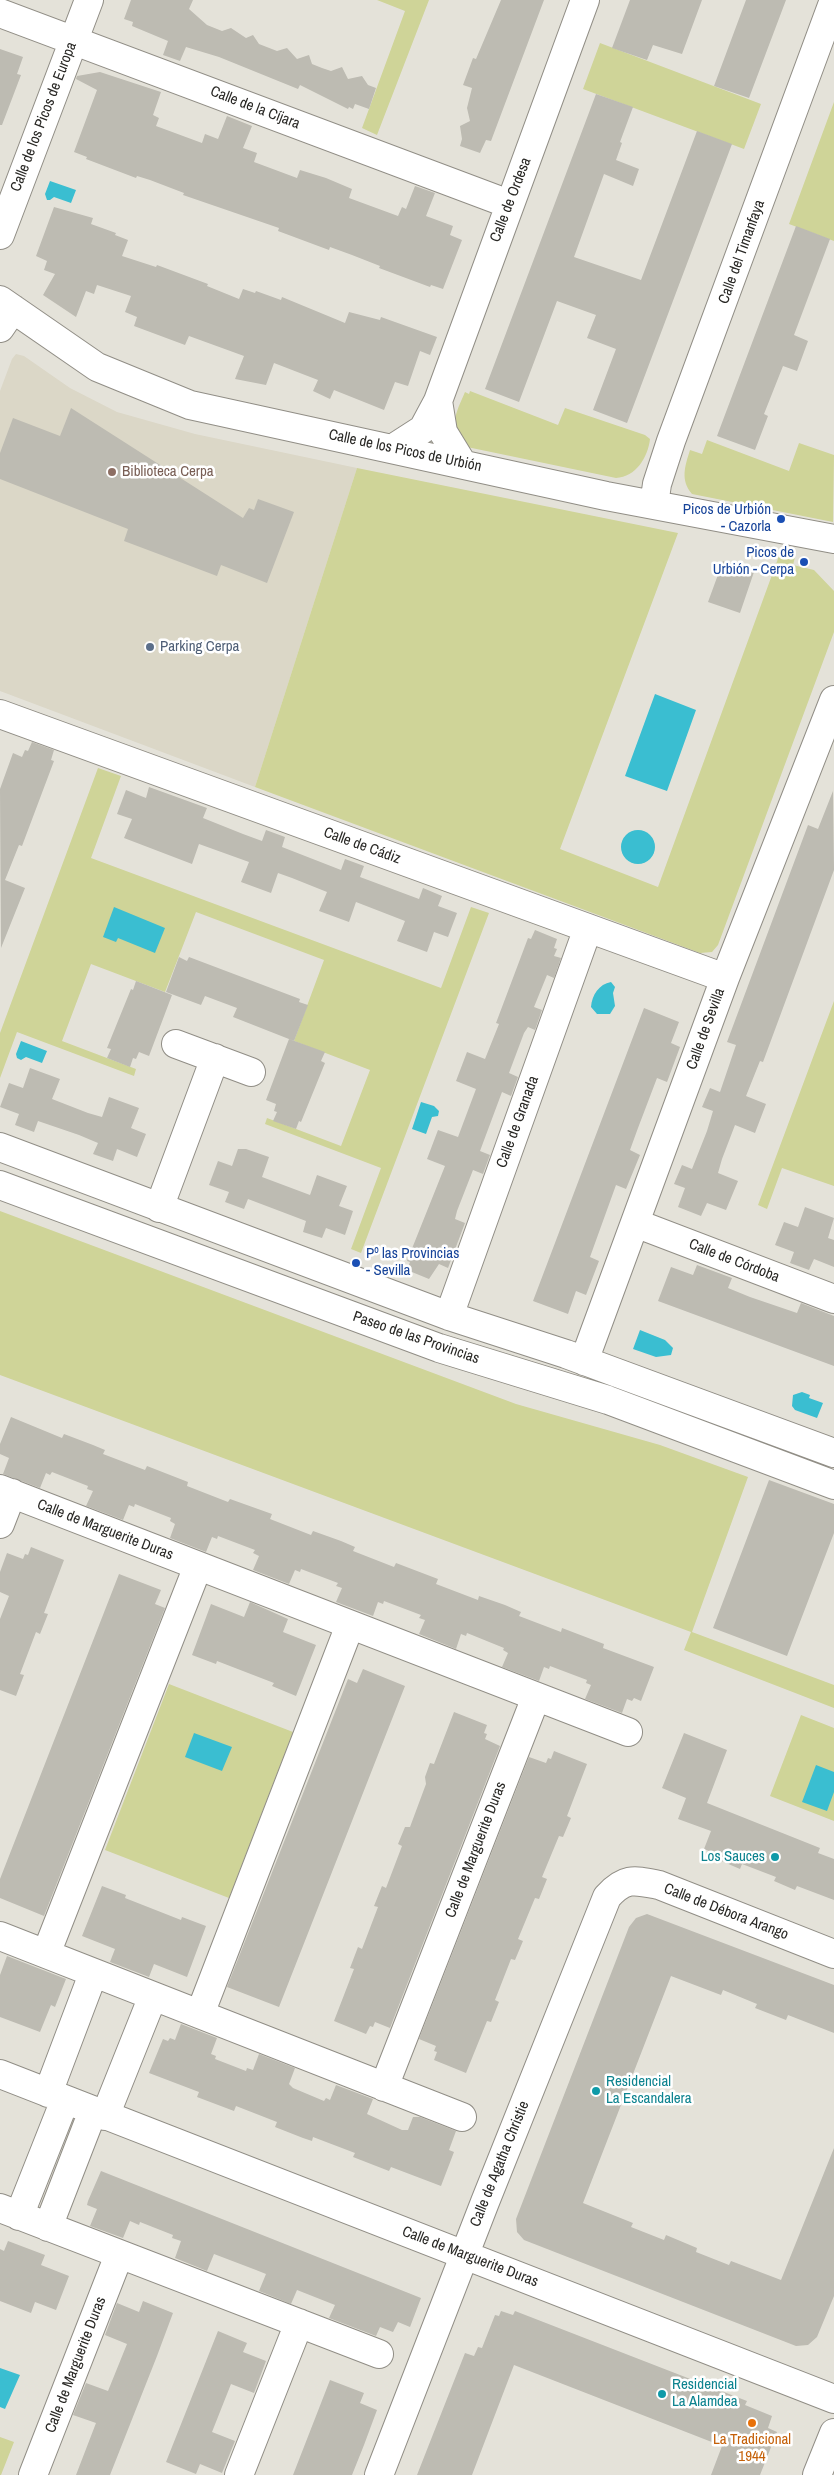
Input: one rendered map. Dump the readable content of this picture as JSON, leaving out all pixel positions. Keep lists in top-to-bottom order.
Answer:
{
  "streets": {
    "street": [
      "Calle de la Cíjara",
      "Calle de los Picos de Europa",
      "Calle de Ordesa",
      "Calle del Timanfaya",
      "Calle de los Picos de Urbión",
      "Calle de Cádiz",
      "Calle de Sevilla",
      "Calle de Granada",
      "Calle de Córdoba",
      "Paseo de las Provincias",
      "Calle de Marguerite Duras",
      "Calle de Débora Arango",
      "Calle de Agatha Christie"
    ]
  },
  "crossings": [
    ["Calle de la Cíjara", "Calle de los Picos de Europa"],
    ["Calle de la Cíjara", "Calle de Ordesa"],
    ["Calle de Ordesa", "Calle de los Picos de Urbión"],
    ["Calle del Timanfaya", "Calle de los Picos de Urbión"],
    ["Calle de Cádiz", "Calle de Sevilla"],
    ["Calle de Cádiz", "Calle de Granada"],
    ["Calle de Sevilla", "Calle de Córdoba"],
    ["Calle de Sevilla", "Paseo de las Provincias"],
    ["Calle de Granada", "Paseo de las Provincias"],
    ["Calle de Marguerite Duras", "Calle de Agatha Christie"],
    ["Calle de Débora Arango", "Calle de Agatha Christie"]
  ],
  "places": [
    "Biblioteca Cerpa",
    "Picos de Urbión - Cazorla",
    "Picos de Urbión - Cerpa",
    "Parking Cerpa",
    "Pº las Provincias - Sevilla",
    "Los Sauces",
    "Residencial La Escandalera",
    "Residencial La Alamdea",
    "La Tradicional 1944"
  ]
}
